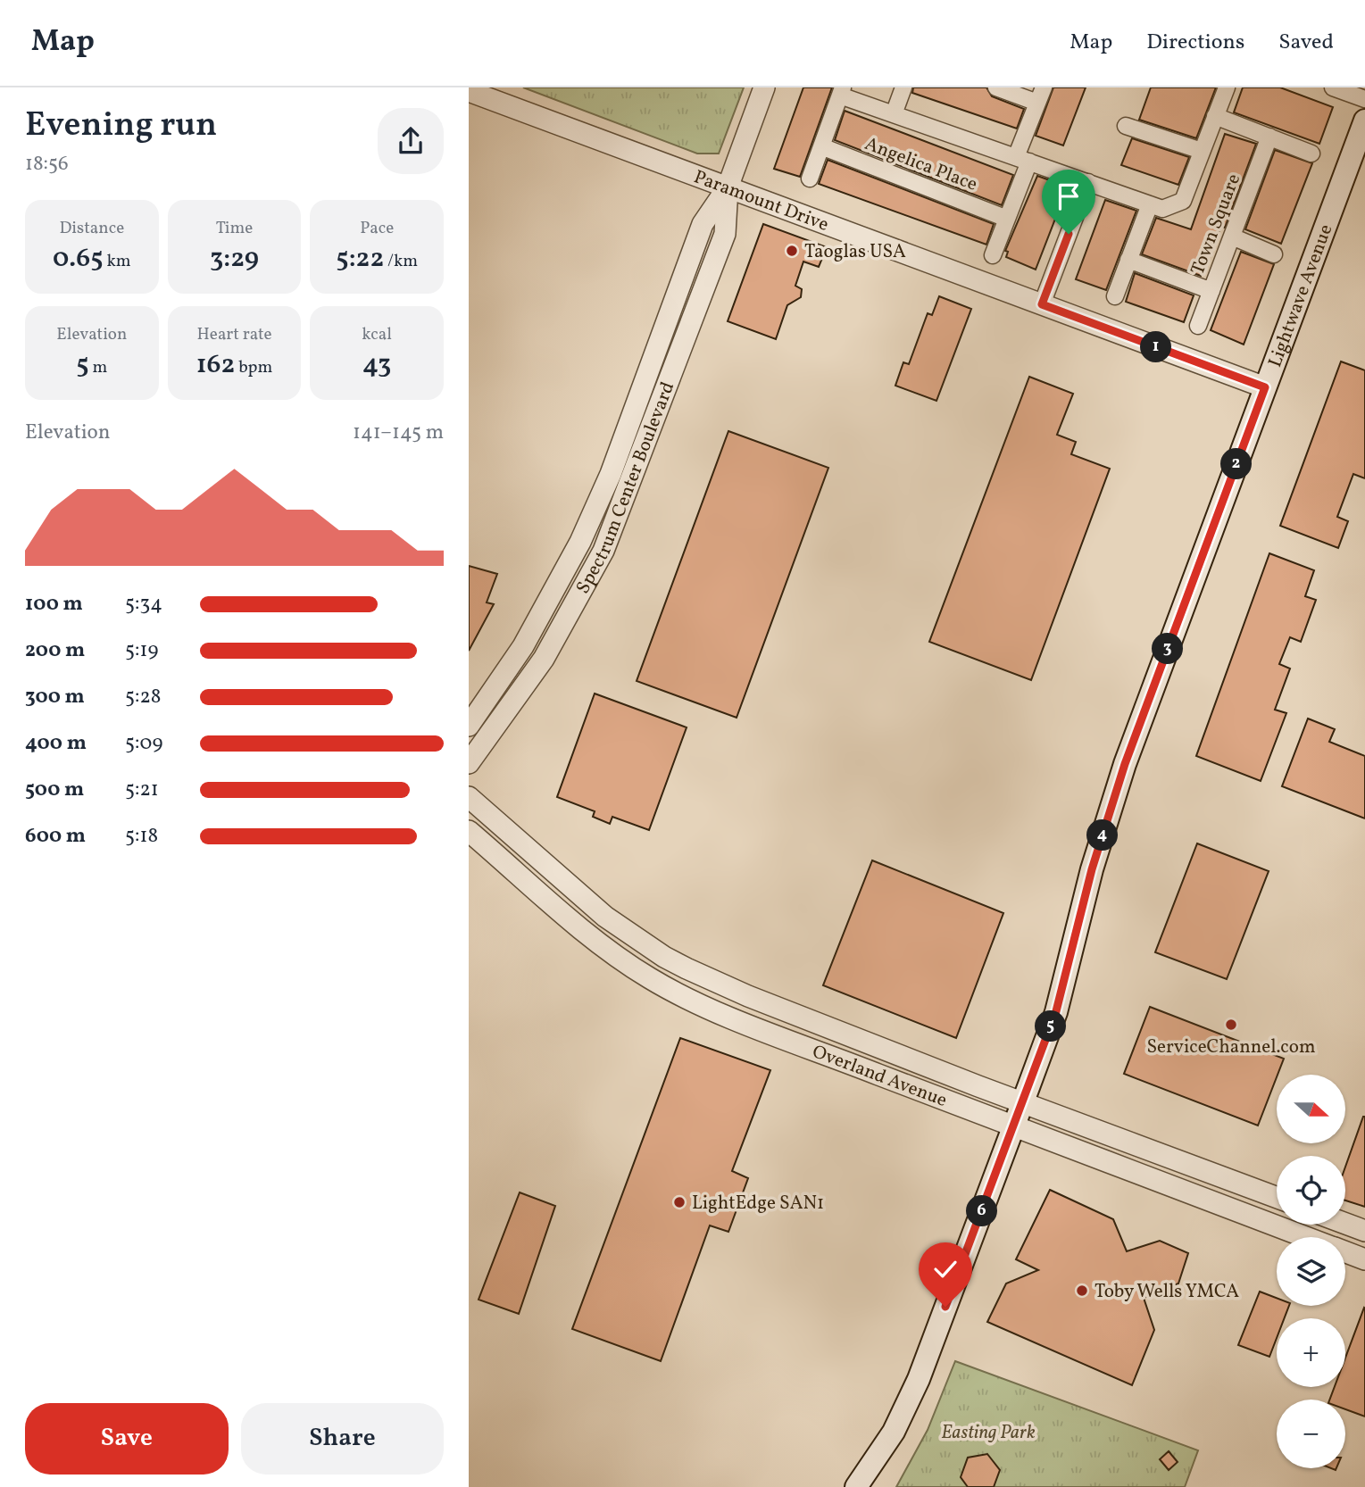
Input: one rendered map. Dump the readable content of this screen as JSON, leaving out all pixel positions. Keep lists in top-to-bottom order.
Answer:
{
  "streets": {
    "main road": ["Lightwave Avenue"],
    "street": [
      "Angelica Place",
      "Paramount Drive",
      "Town Square",
      "Spectrum Center Boulevard",
      "Overland Avenue"
    ]
  },
  "crossings": [
    ["Paramount Drive", "Lightwave Avenue"],
    ["Paramount Drive", "Spectrum Center Boulevard"],
    ["Lightwave Avenue", "Overland Avenue"]
  ],
  "parks": ["Easting Park"],
  "places": [
    "Taoglas USA",
    "ServiceChannel.com",
    "LightEdge SAN1",
    "Toby Wells YMCA"
  ],
  "north": "right",
  "page": {
    "header": "Map",
    "nav": ["Map", "Directions", "Saved"],
    "heading": ["Evening run", "18:56"],
    "stats": [
      ["Distance", "0.65 km"],
      ["Time", "3:29"],
      ["Pace", "5:22 /km"],
      ["Elevation", "5 m"],
      ["Heart rate", "162 bpm"],
      ["kcal", "43"]
    ],
    "pins": [
      "1",
      "2",
      "3",
      "4",
      "5",
      "6"
    ],
    "chart": ["Elevation", "141–145 m"],
    "list": [
      {
        "name": "100 m",
        "note": "5:34"
      },
      {
        "name": "200 m",
        "note": "5:19"
      },
      {
        "name": "300 m",
        "note": "5:28"
      },
      {
        "name": "400 m",
        "note": "5:09"
      },
      {
        "name": "500 m",
        "note": "5:21"
      },
      {
        "name": "600 m",
        "note": "5:18"
      }
    ],
    "map_buttons": ["+", "−"],
    "buttons": ["Save", "Share"]
  }
}
